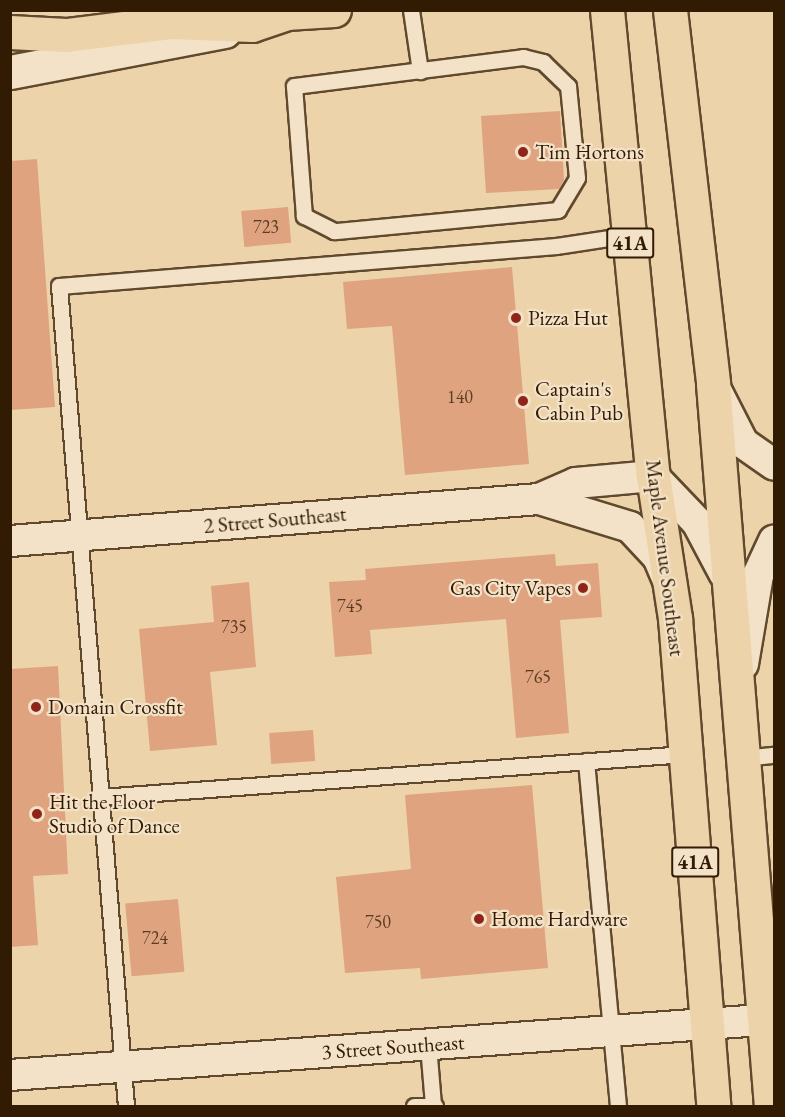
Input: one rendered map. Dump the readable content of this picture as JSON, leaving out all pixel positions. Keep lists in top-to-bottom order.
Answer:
{
  "streets": {
    "main road": ["41A", "Maple Avenue Southeast"],
    "street": ["2 Street Southeast", "3 Street Southeast"]
  },
  "crossings": [
    ["41A", "3 Street Southeast"],
    ["2 Street Southeast", "Maple Avenue Southeast"],
    ["Maple Avenue Southeast", "3 Street Southeast"]
  ],
  "places": [
    "Tim Hortons",
    "Pizza Hut",
    "Captain's Cabin Pub",
    "Gas City Vapes",
    "Domain Crossfit",
    "Hit the Floor Studio of Dance",
    "Home Hardware"
  ],
  "house_numbers": [
    "723",
    "140",
    "745",
    "735",
    "765",
    "750",
    "724"
  ]
}
